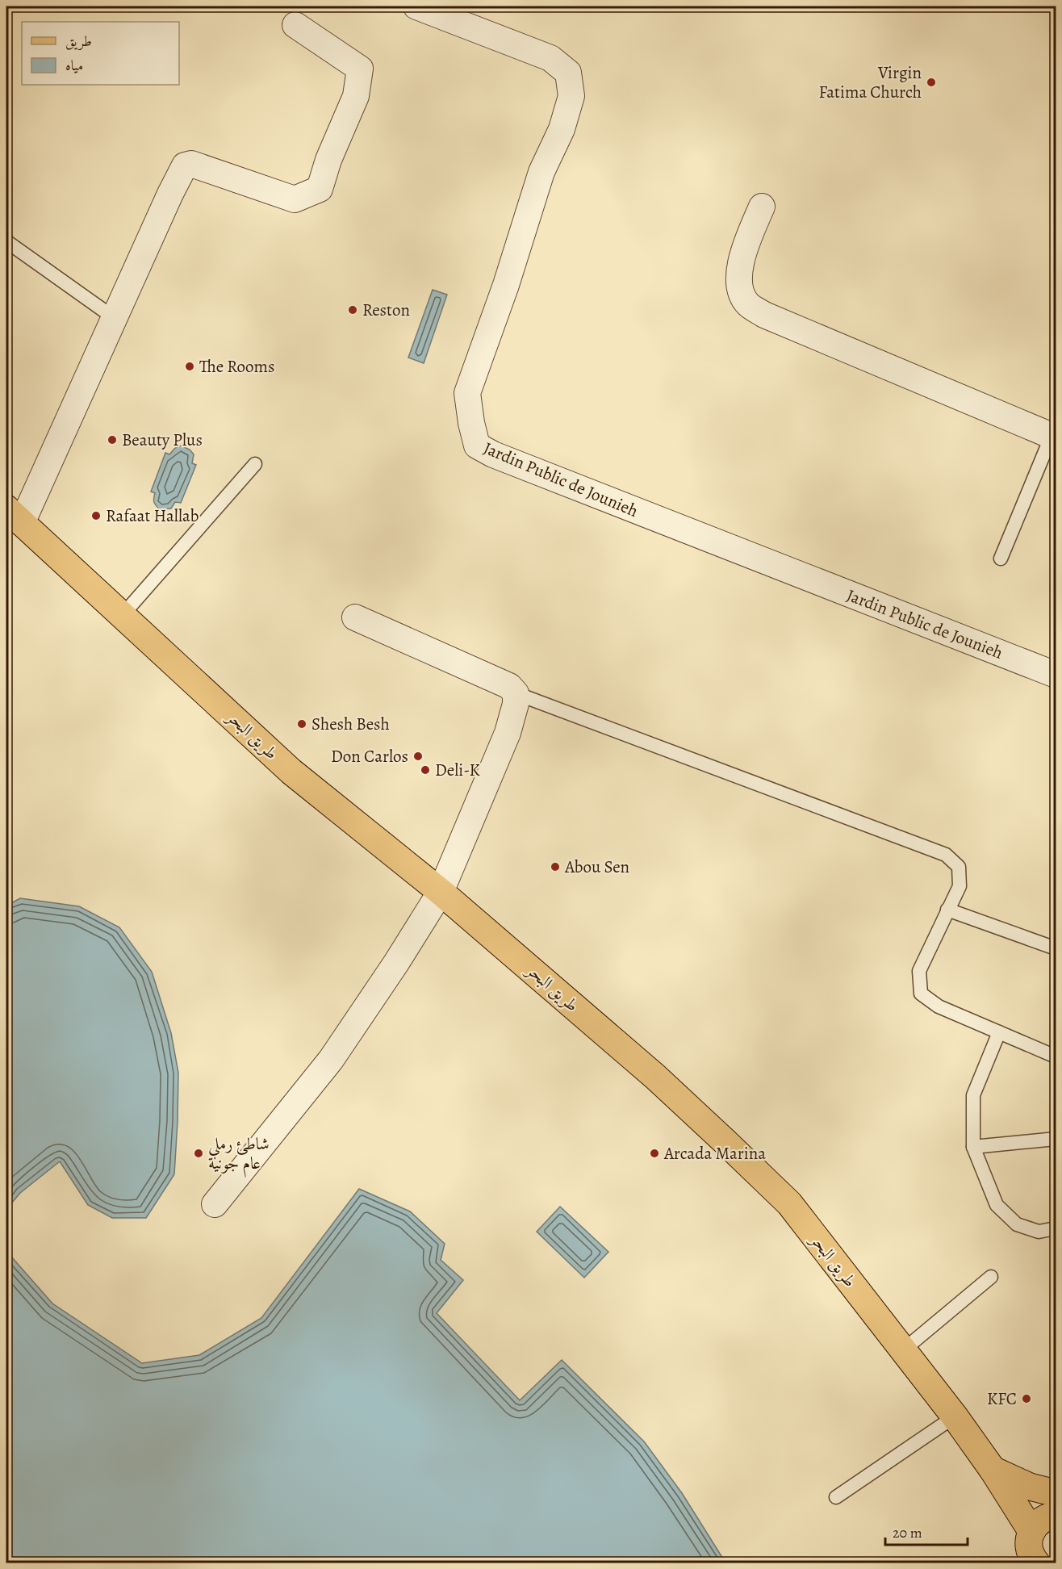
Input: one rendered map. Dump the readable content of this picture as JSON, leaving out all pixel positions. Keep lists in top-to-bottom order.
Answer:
{
  "streets": {
    "main road": ["طريق البحر"],
    "street": ["Jardin Public de Jounieh"]
  },
  "places": [
    "Virgin Fatima Church",
    "Reston",
    "The Rooms",
    "Beauty Plus",
    "Rafaat Hallab",
    "Shesh Besh",
    "Don Carlos",
    "Deli-K",
    "Abou Sen",
    "شاطئ رملي عام جونية",
    "Arcada Marina",
    "KFC"
  ],
  "legend": ["طريق", "مياه"],
  "scale_bar": "20 m"
}
